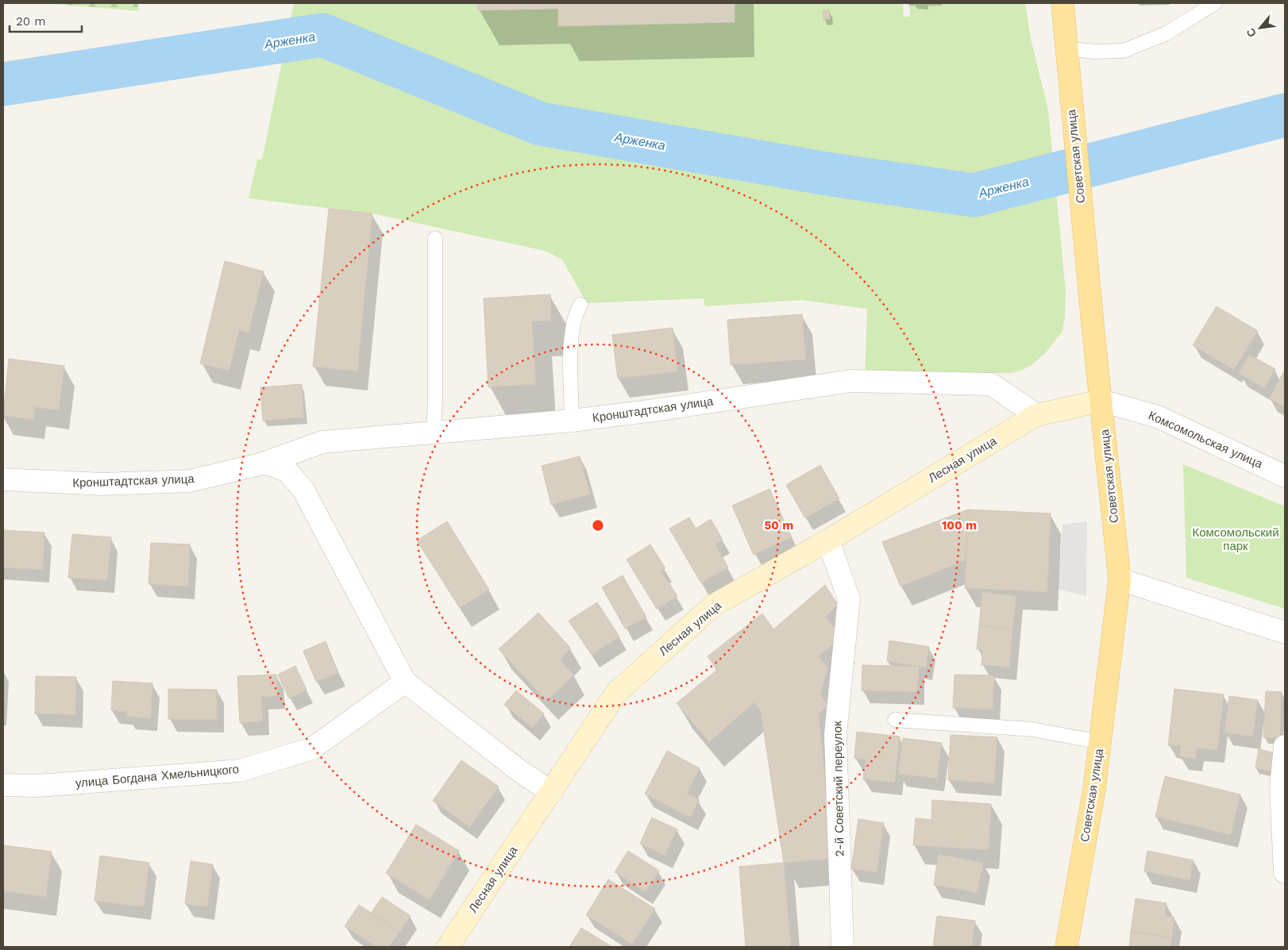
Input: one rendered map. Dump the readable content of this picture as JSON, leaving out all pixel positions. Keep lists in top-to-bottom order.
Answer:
{
  "streets": {
    "main road": ["Советская улица"],
    "street": [
      "Кронштадтская улица",
      "Комсомольская улица",
      "Лесная улица",
      "улица Богдана Хмельницкого",
      "2-й Советский переулок"
    ]
  },
  "crossings": [
    ["Советская улица", "Комсомольская улица"],
    ["Советская улица", "Лесная улица"],
    ["Кронштадтская улица", "Лесная улица"],
    ["Комсомольская улица", "Лесная улица"],
    ["Лесная улица", "2-й Советский переулок"]
  ],
  "water": ["Арженка"],
  "parks": ["Комсомольский парк"],
  "scale_bar": "20 m",
  "north": "bottom left",
  "rings": ["50 m", "100 m"]
}
